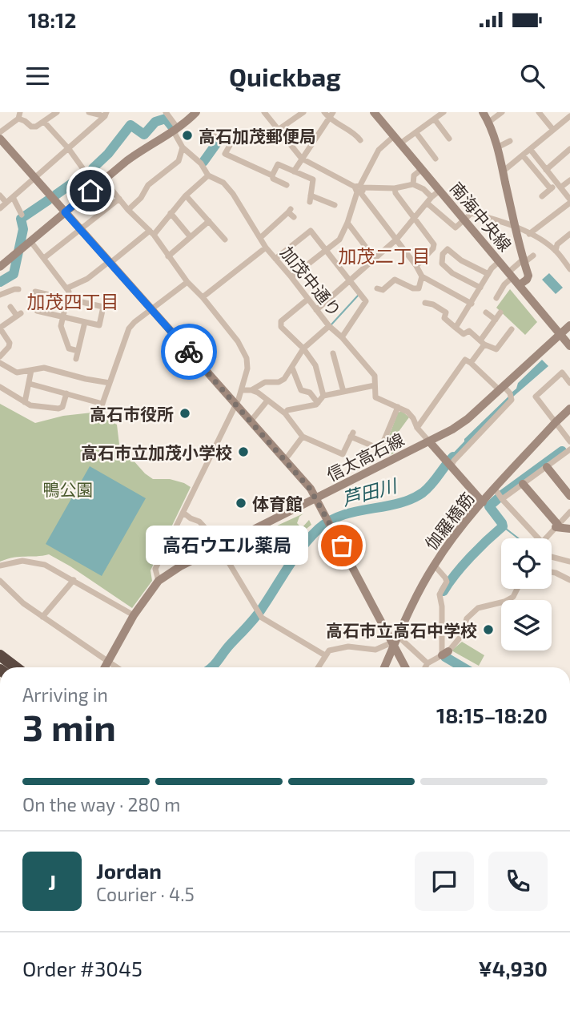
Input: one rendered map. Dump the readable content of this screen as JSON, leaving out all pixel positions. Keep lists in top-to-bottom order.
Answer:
{
  "streets": {
    "street": [
      "南海中央線",
      "加茂中通り",
      "信太高石線",
      "伽羅橋筋"
    ]
  },
  "crossings": [
    ["南海中央線", "信太高石線"],
    ["加茂中通り", "信太高石線"]
  ],
  "districts": ["加茂二丁目", "加茂四丁目"],
  "water": ["芦田川"],
  "parks": ["鴨公園"],
  "places": [
    "高石加茂郵便局",
    "高石市役所",
    "高石市立加茂小学校",
    "体育館",
    "高石ウエル薬局",
    "高石市立高石中学校"
  ],
  "page": {
    "status": "18:12",
    "header": "Quickbag",
    "bubble": "高石ウエル薬局",
    "heading": ["3 min", "Arriving in", "18:15–18:20"],
    "panel": [
      "Jordan",
      "Courier · 4.5",
      "Order #3045",
      "¥4,930"
    ],
    "bar": "On the way · 280 m",
    "round": "J"
  }
}
